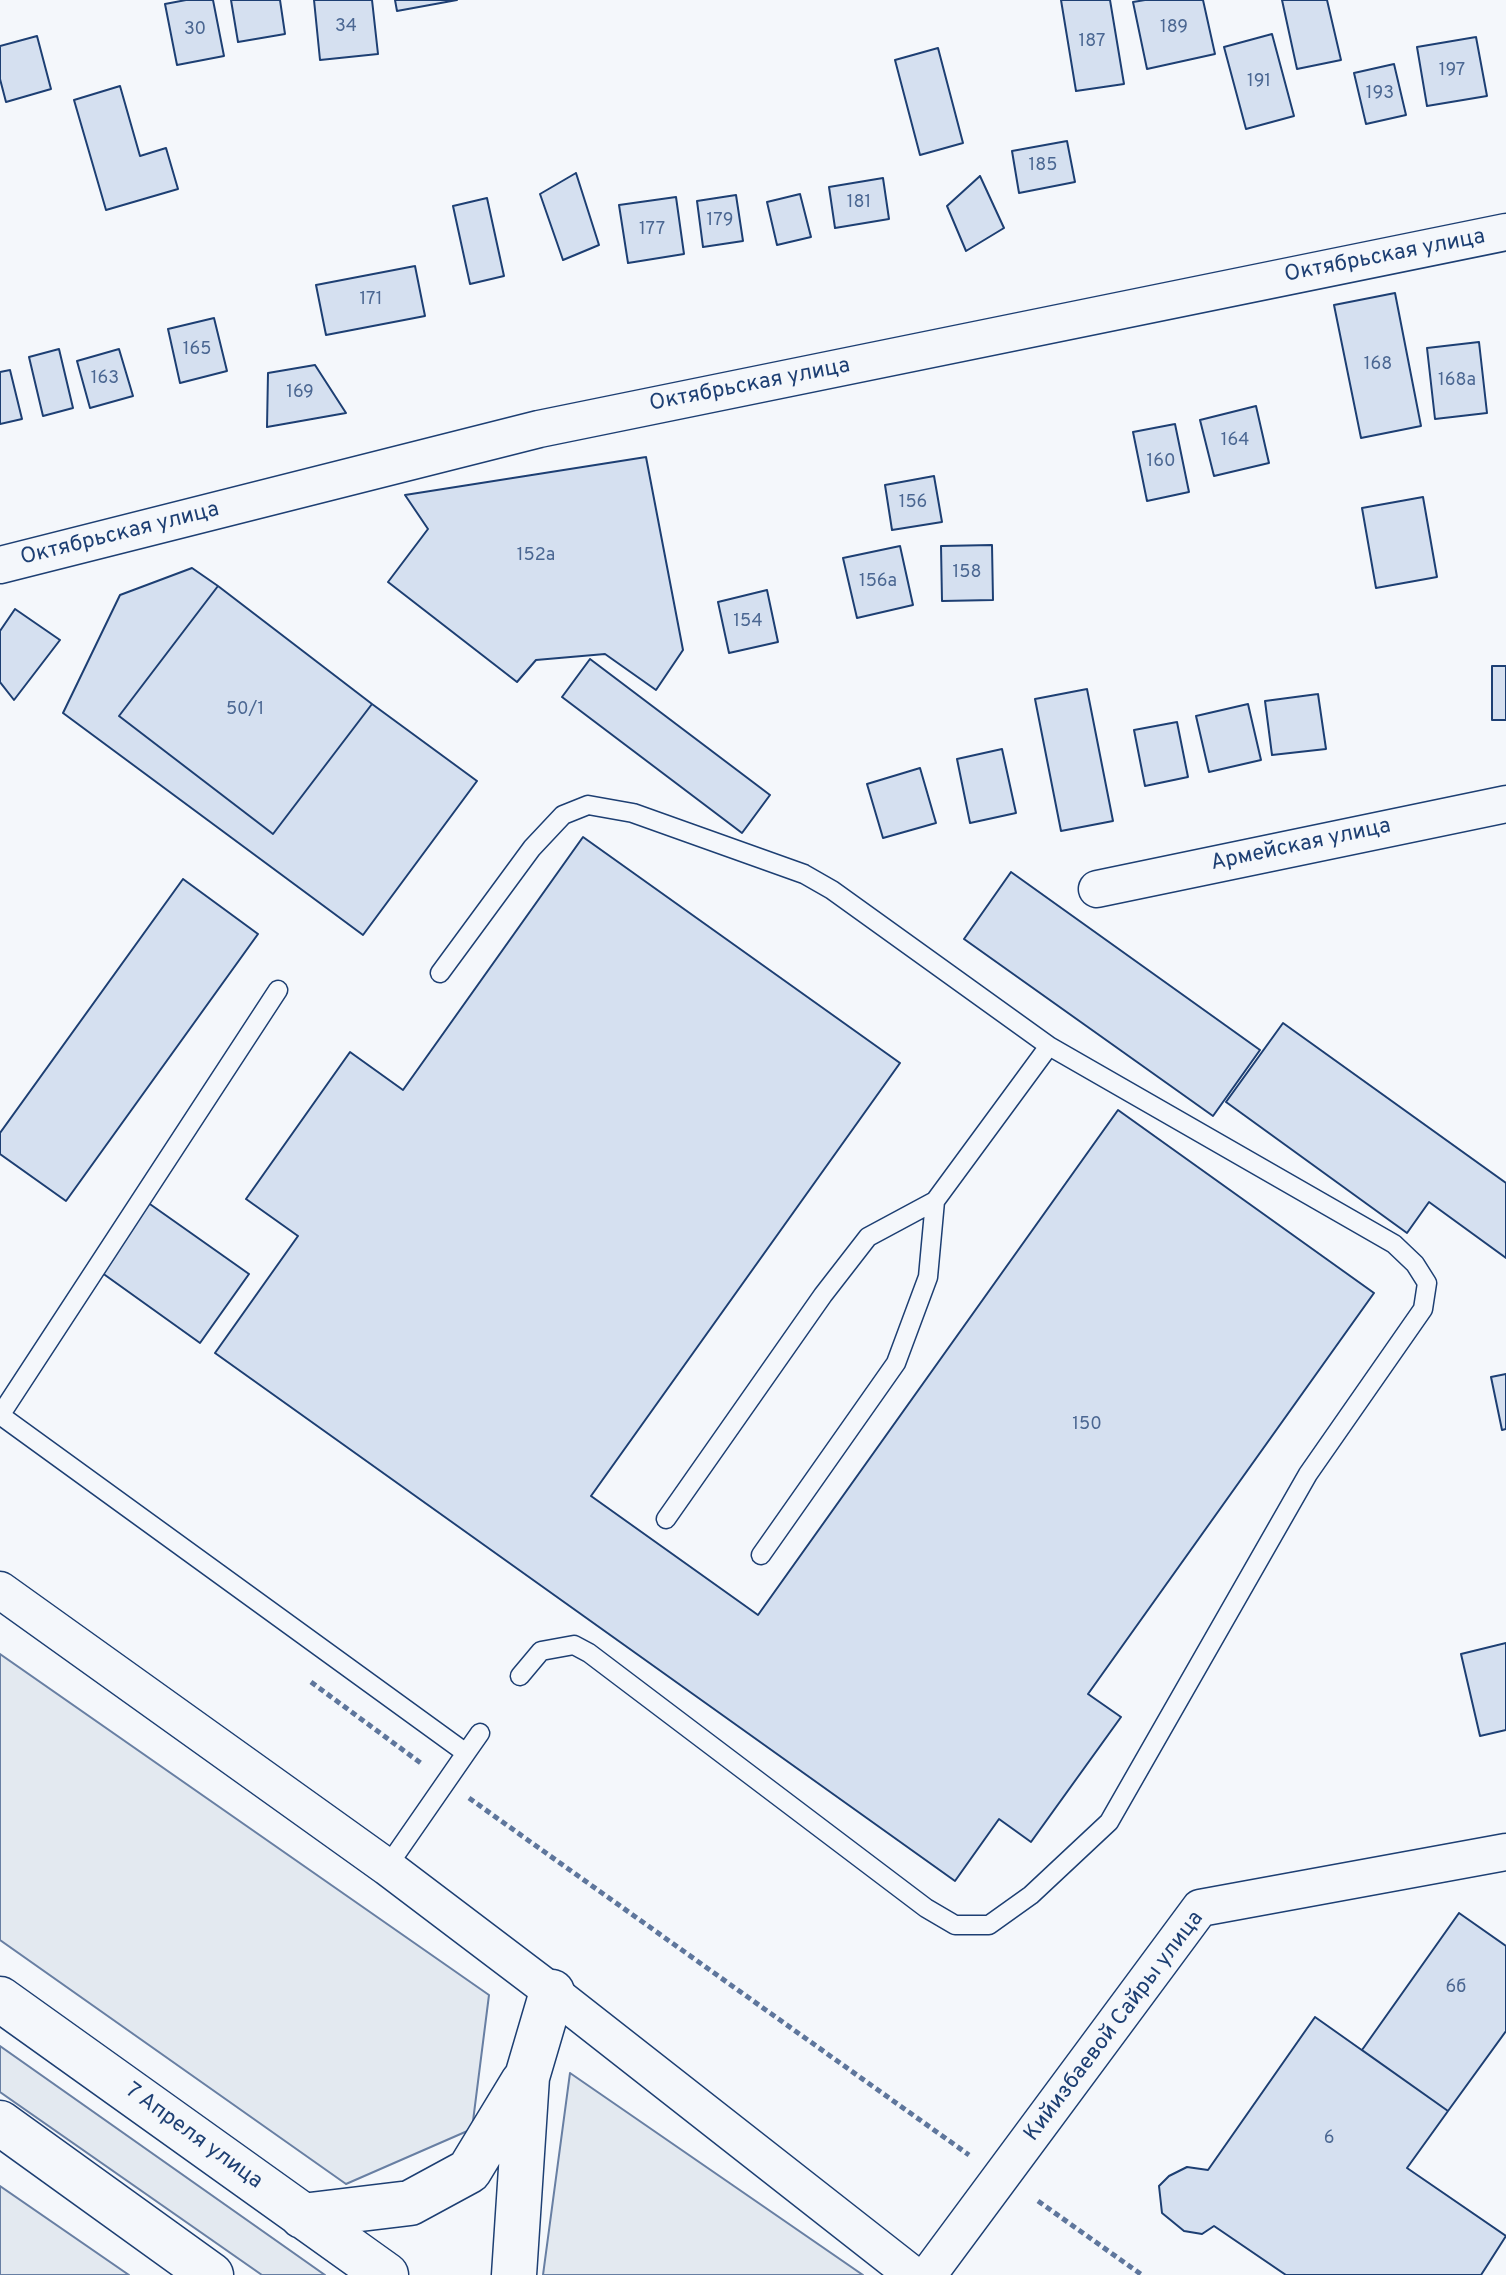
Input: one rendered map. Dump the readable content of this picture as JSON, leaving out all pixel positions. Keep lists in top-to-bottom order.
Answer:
{
  "streets": {
    "main road": ["7 Апреля улица"],
    "street": ["Октябрьская улица", "Армейская улица", "Кийизбаевой Сайры улица"]
  },
  "house_numbers": [
    "34",
    "189",
    "30",
    "187",
    "197",
    "191",
    "193",
    "185",
    "181",
    "179",
    "177",
    "171",
    "165",
    "168",
    "163",
    "168а",
    "169",
    "164",
    "160",
    "156",
    "152а",
    "158",
    "156а",
    "154",
    "50/1",
    "150",
    "6б",
    "6"
  ]
}
